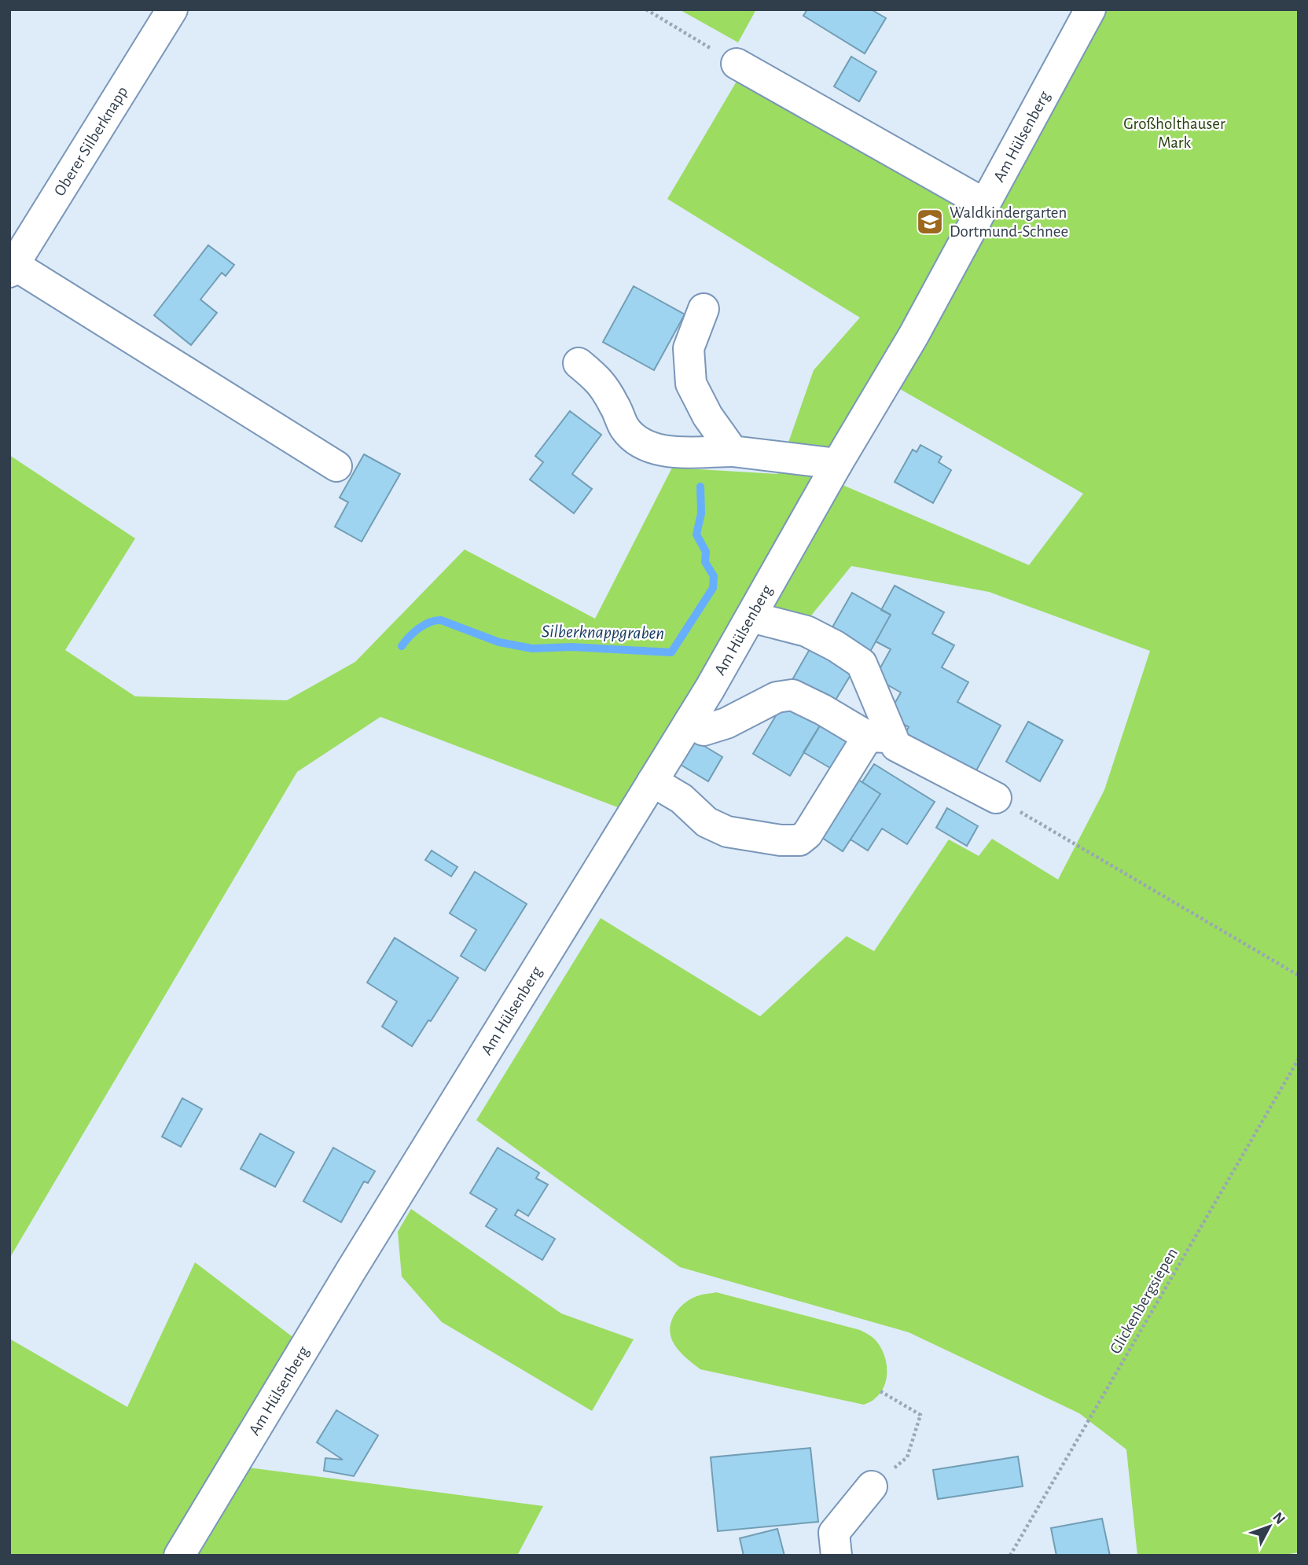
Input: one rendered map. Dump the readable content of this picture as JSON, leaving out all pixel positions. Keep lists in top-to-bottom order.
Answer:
{
  "streets": {
    "street": ["Am Hülsenberg", "Oberer Silberknapp"],
    "path": ["Glickenbergsiepen"]
  },
  "water": ["Silberknappgraben"],
  "parks": ["Großholthauser Mark"],
  "places": {
    "school or university": ["Waldkindergarten Dortmund-Schnee"]
  },
  "north": "top right"
}
